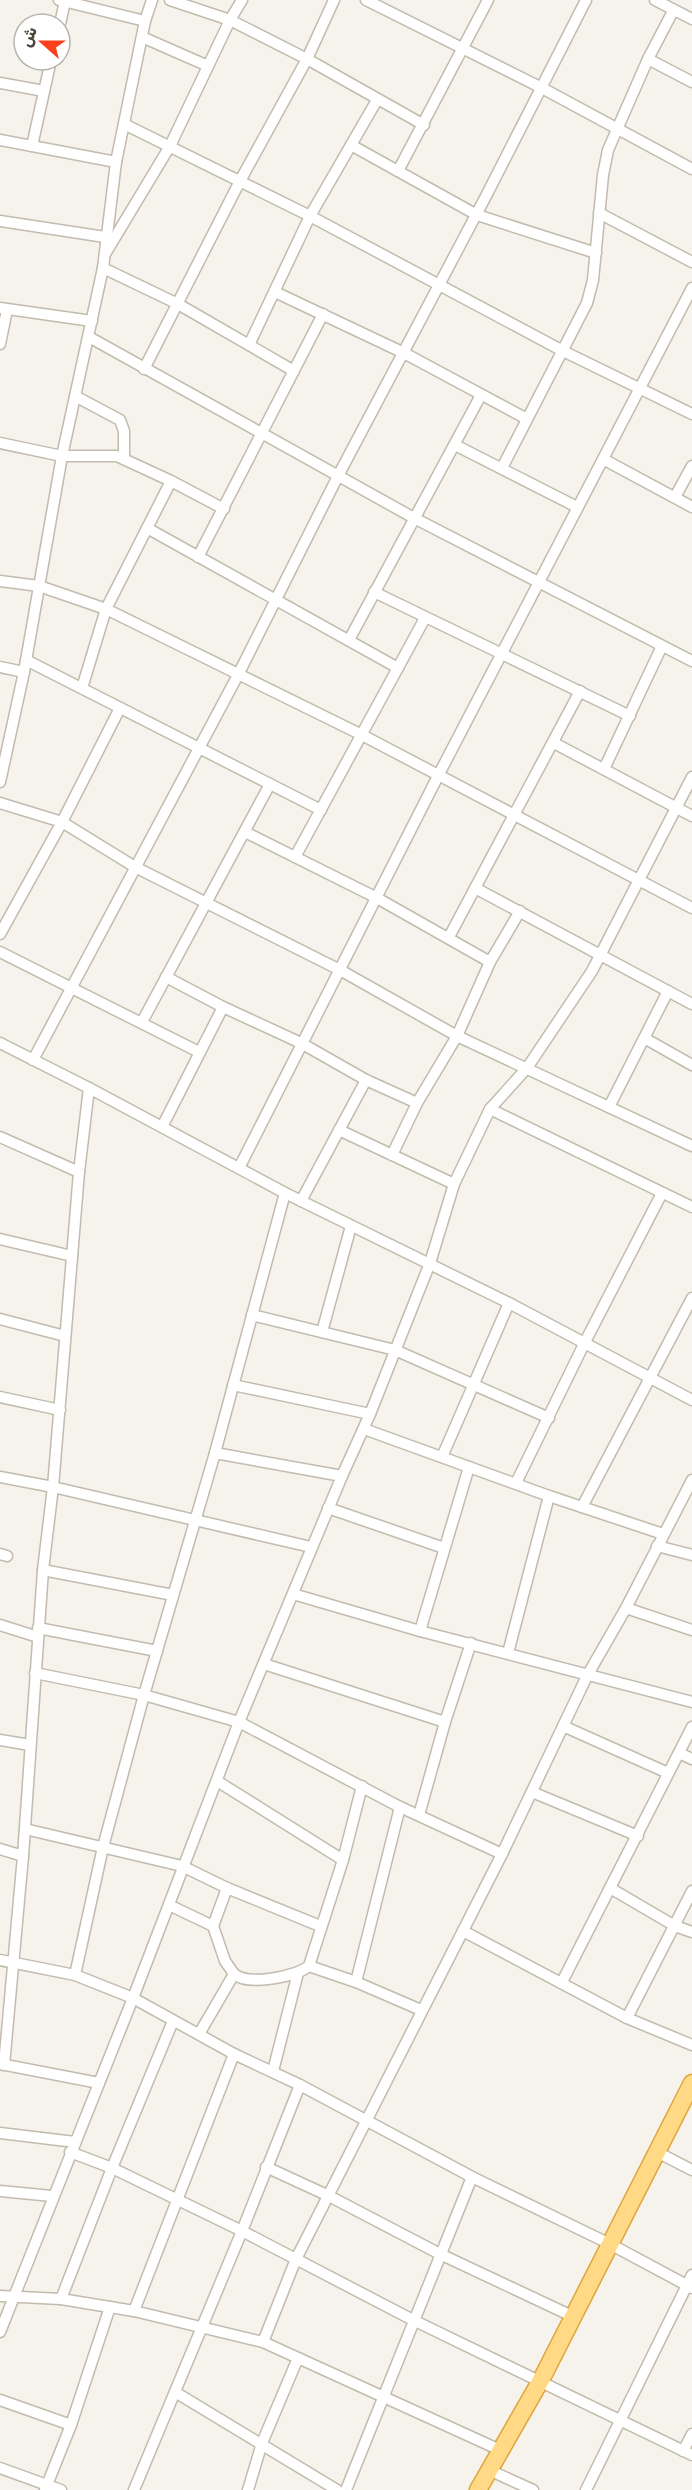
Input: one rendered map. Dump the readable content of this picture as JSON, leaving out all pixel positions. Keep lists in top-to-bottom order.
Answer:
{
  "north": "left"
}
